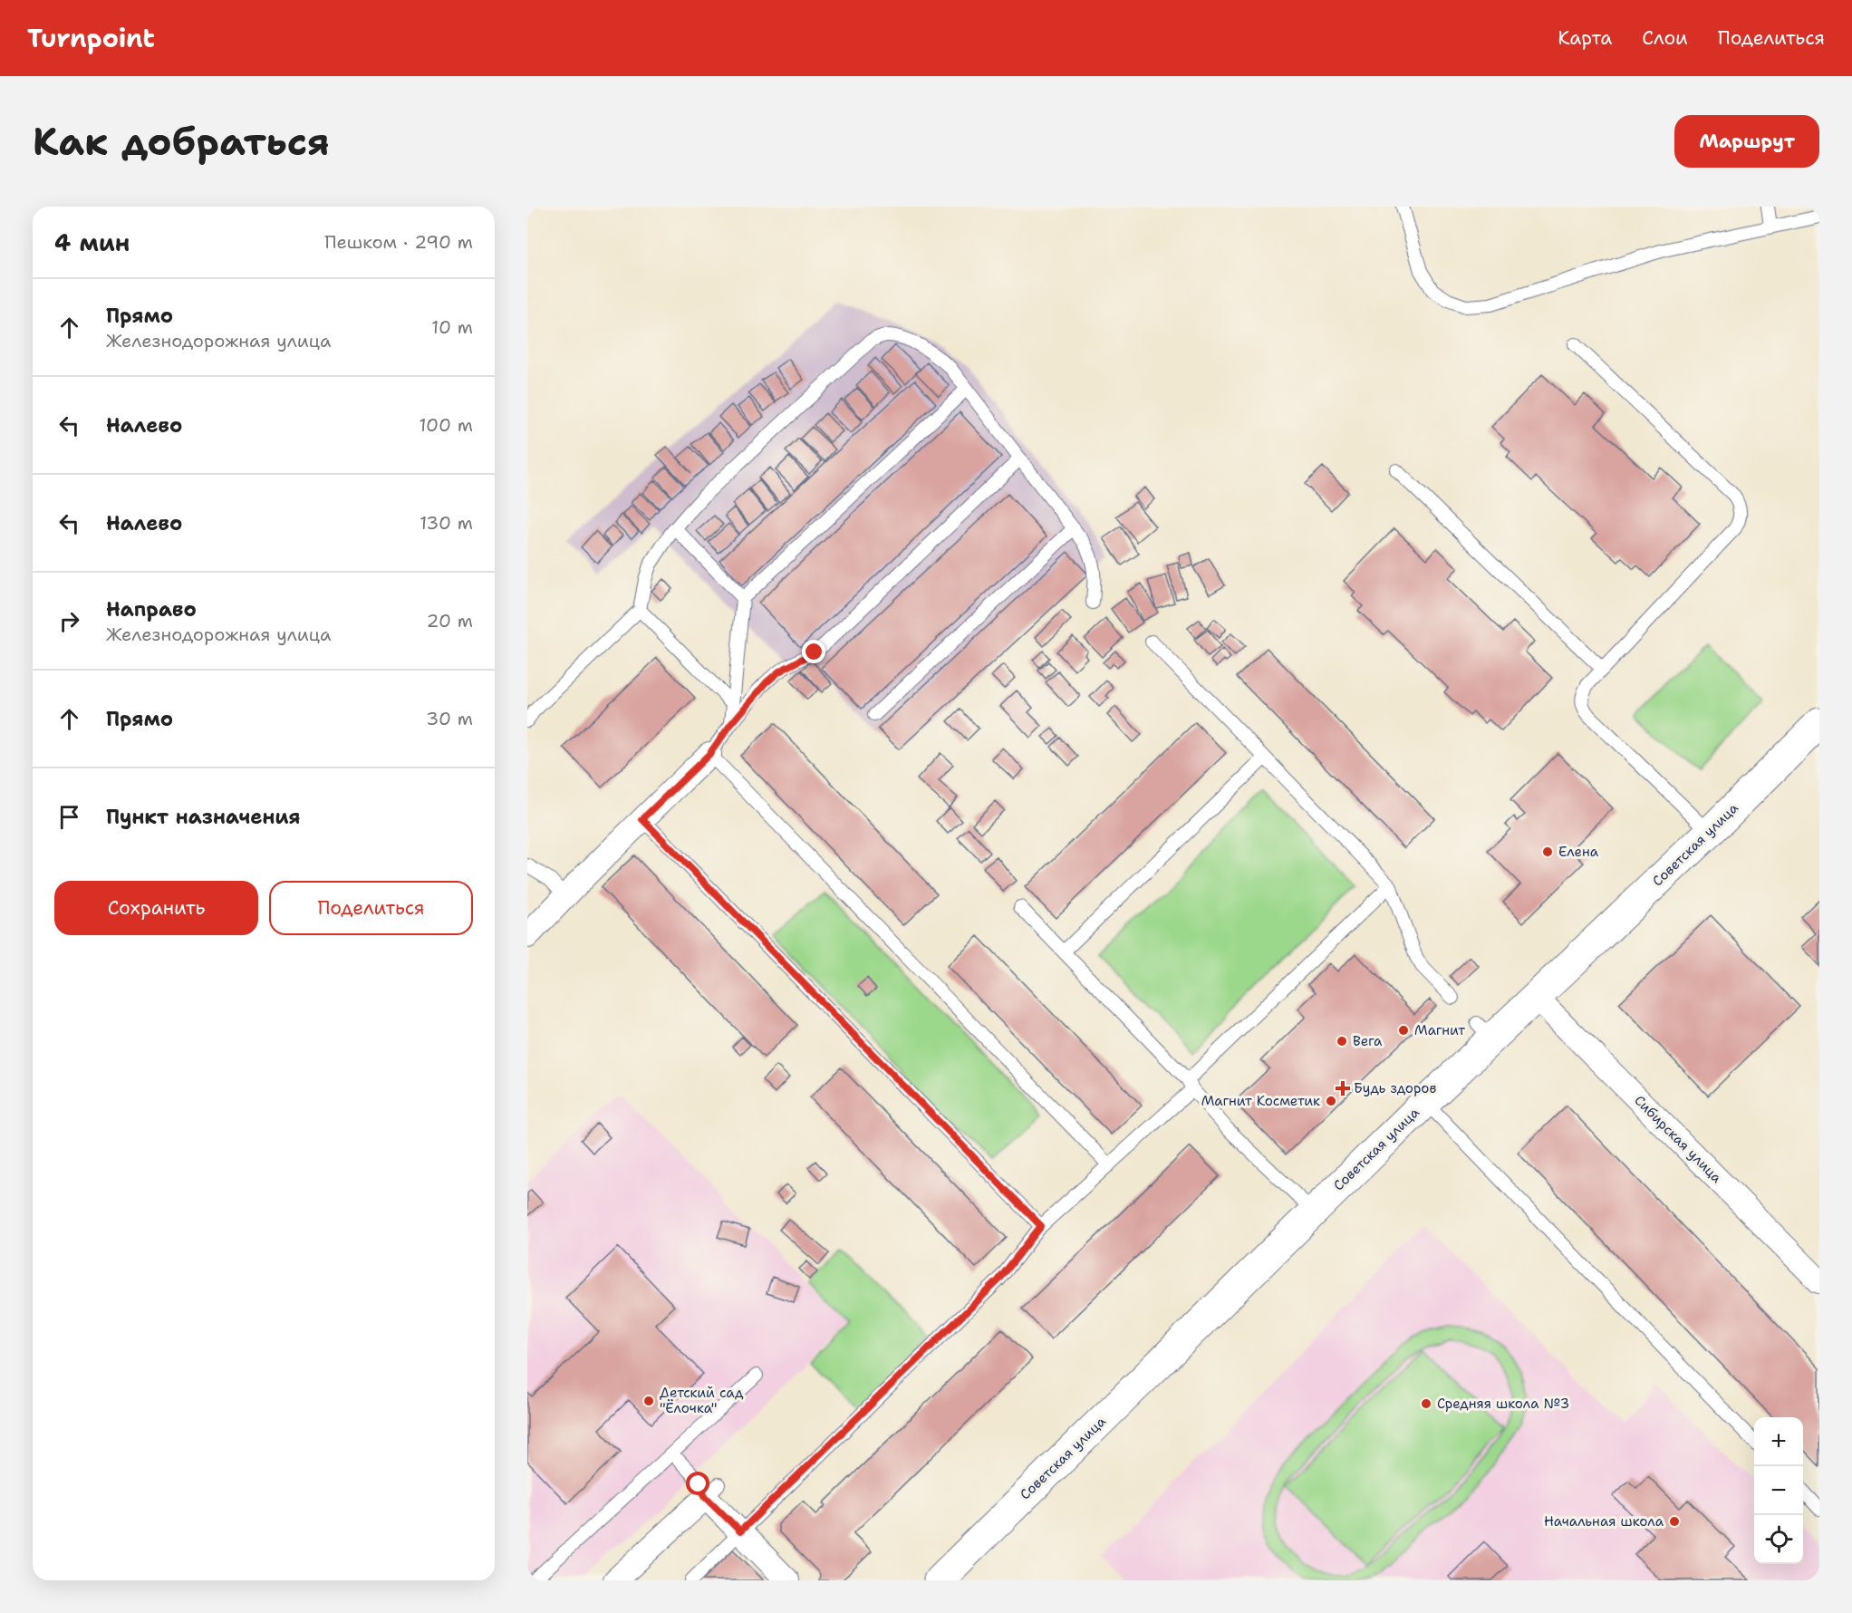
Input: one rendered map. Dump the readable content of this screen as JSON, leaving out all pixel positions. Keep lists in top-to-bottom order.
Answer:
{
  "streets": {
    "street": ["Советская улица", "Сибирская улица"]
  },
  "crossings": [
    ["Советская улица", "Сибирская улица"]
  ],
  "places": {
    "other": [
      "Елена",
      "Магнит",
      "Вега",
      "Магнит Косметик",
      "Детский сад \"Ёлочка\"",
      "Средняя школа №3",
      "Начальная школа"
    ],
    "health": ["Будь здоров"]
  },
  "page": {
    "header": "Turnpoint",
    "nav": ["Карта", "Слои", "Поделиться"],
    "buttons": [
      "Маршрут",
      ["Сохранить", "Поделиться"]
    ],
    "title": "Как добраться",
    "heading": ["4 мин", "Пешком · 290 m"],
    "list": [
      ["Прямо", "Железнодорожная улица", "10 m"],
      ["Налево", "100 m"],
      ["Налево", "130 m"],
      ["Направо", "Железнодорожная улица", "20 m"],
      ["Прямо", "30 m"],
      "Пункт назначения"
    ],
    "map_buttons": ["+", "−"]
  }
}
